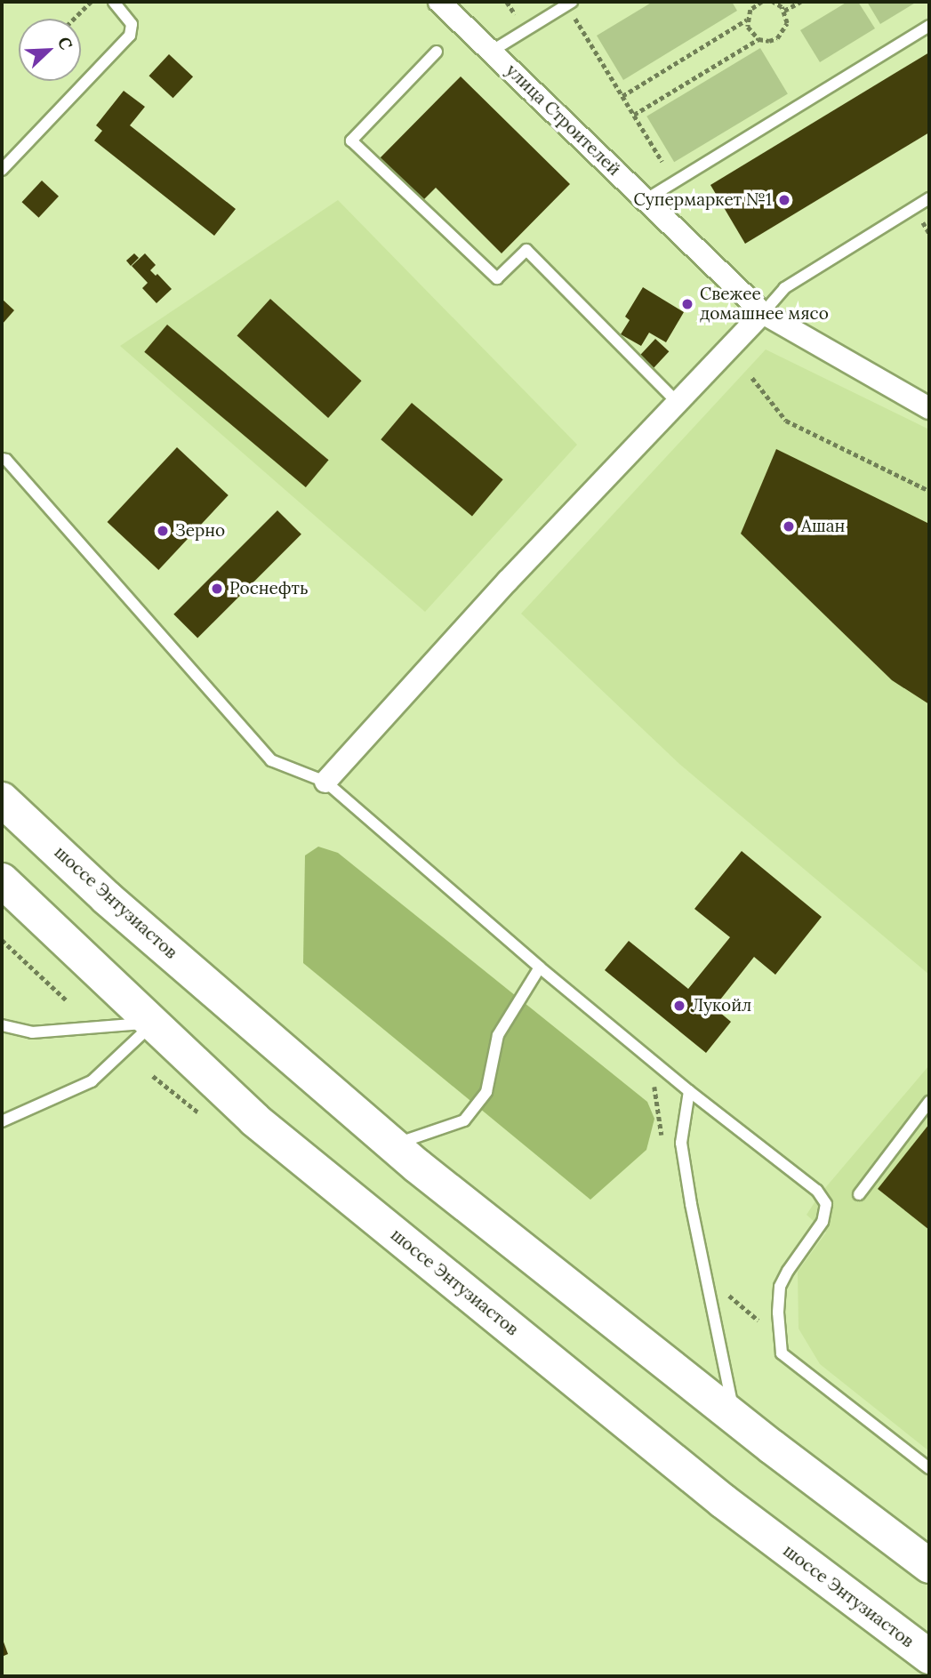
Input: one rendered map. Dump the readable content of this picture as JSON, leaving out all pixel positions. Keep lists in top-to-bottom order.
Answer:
{
  "streets": {
    "highway": ["шоссе Энтузиастов"],
    "street": ["улица Строителей"]
  },
  "places": [
    "Супермаркет №1",
    "Свежее домашнее мясо",
    "Ашан",
    "Зерно",
    "Роснефть",
    "Лукойл"
  ],
  "north": "top right"
}
